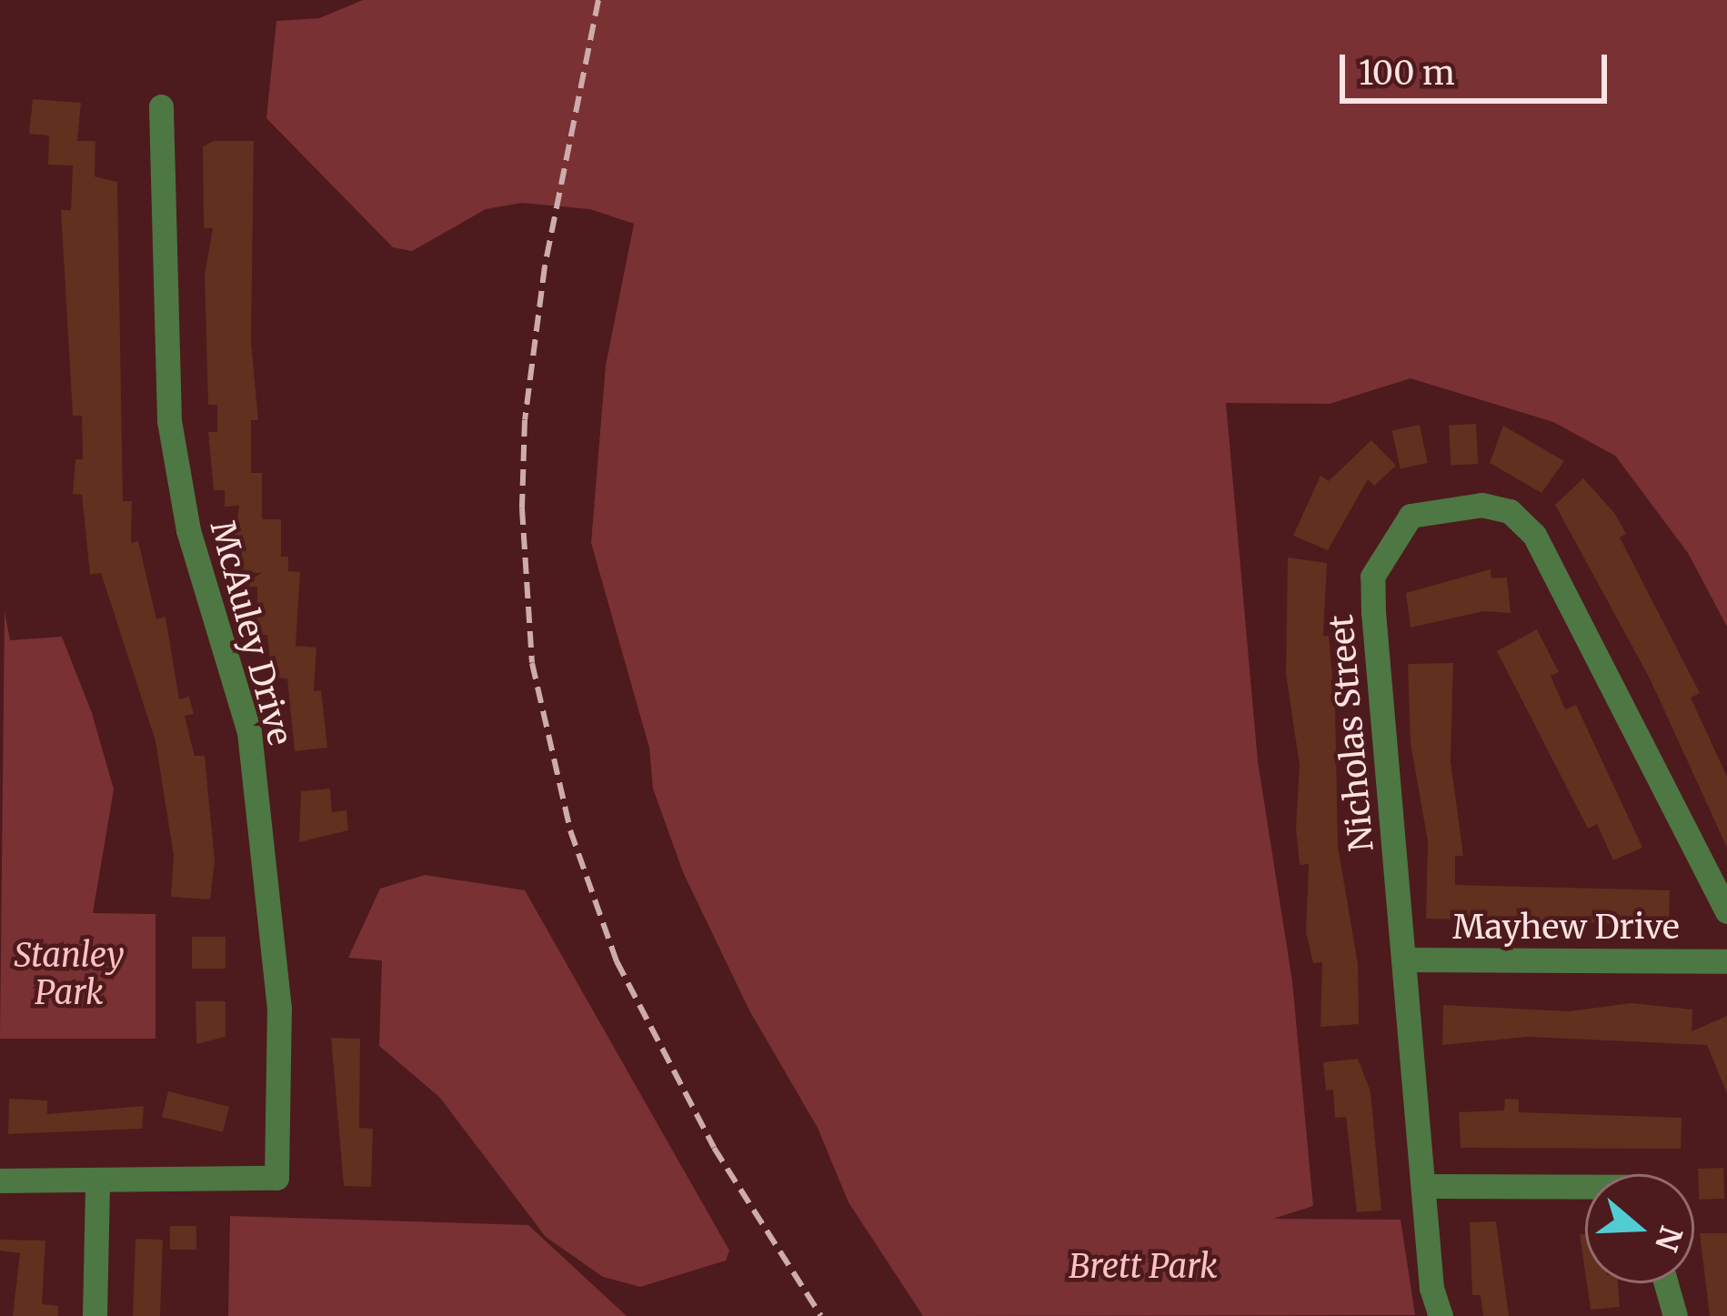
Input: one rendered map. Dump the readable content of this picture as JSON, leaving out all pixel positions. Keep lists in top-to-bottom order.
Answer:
{
  "streets": {
    "street": ["McAuley Drive", "Nicholas Street", "Mayhew Drive"]
  },
  "crossings": [
    ["Nicholas Street", "Mayhew Drive"]
  ],
  "parks": ["Stanley Park", "Brett Park"],
  "scale_bar": "100 m",
  "north": "right"
}
